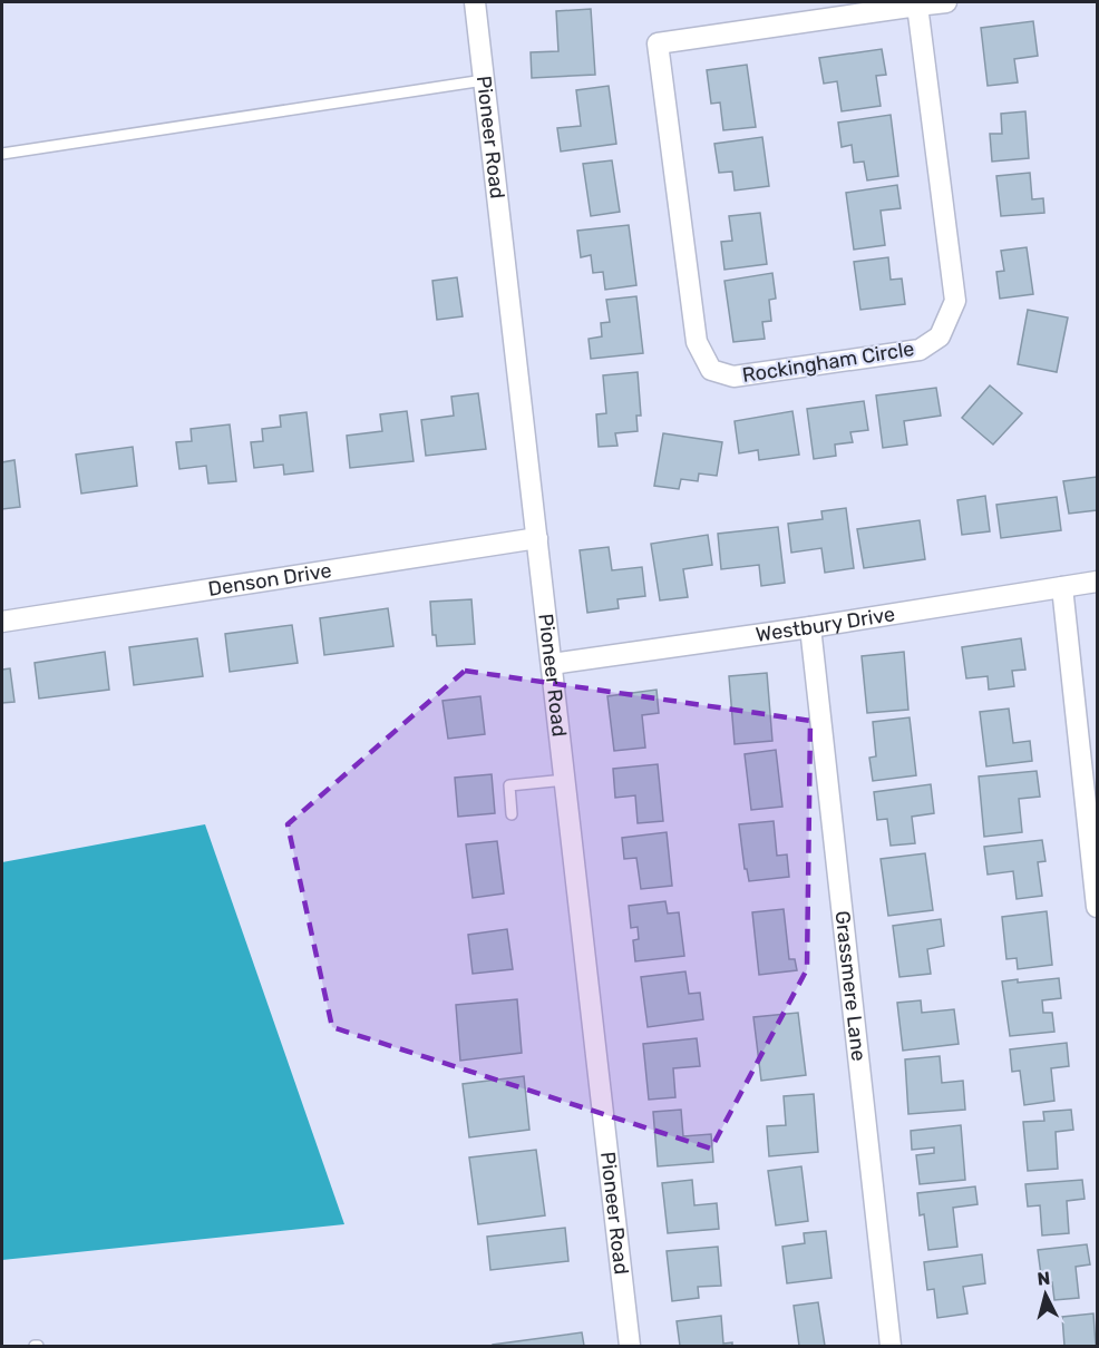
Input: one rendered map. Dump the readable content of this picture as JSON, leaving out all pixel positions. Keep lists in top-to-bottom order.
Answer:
{
  "streets": {
    "street": [
      "Pioneer Road",
      "Rockingham Circle",
      "Denson Drive",
      "Westbury Drive",
      "Grassmere Lane"
    ]
  },
  "crossings": [
    ["Pioneer Road", "Denson Drive"],
    ["Pioneer Road", "Westbury Drive"],
    ["Westbury Drive", "Grassmere Lane"]
  ],
  "north": "top"
}
